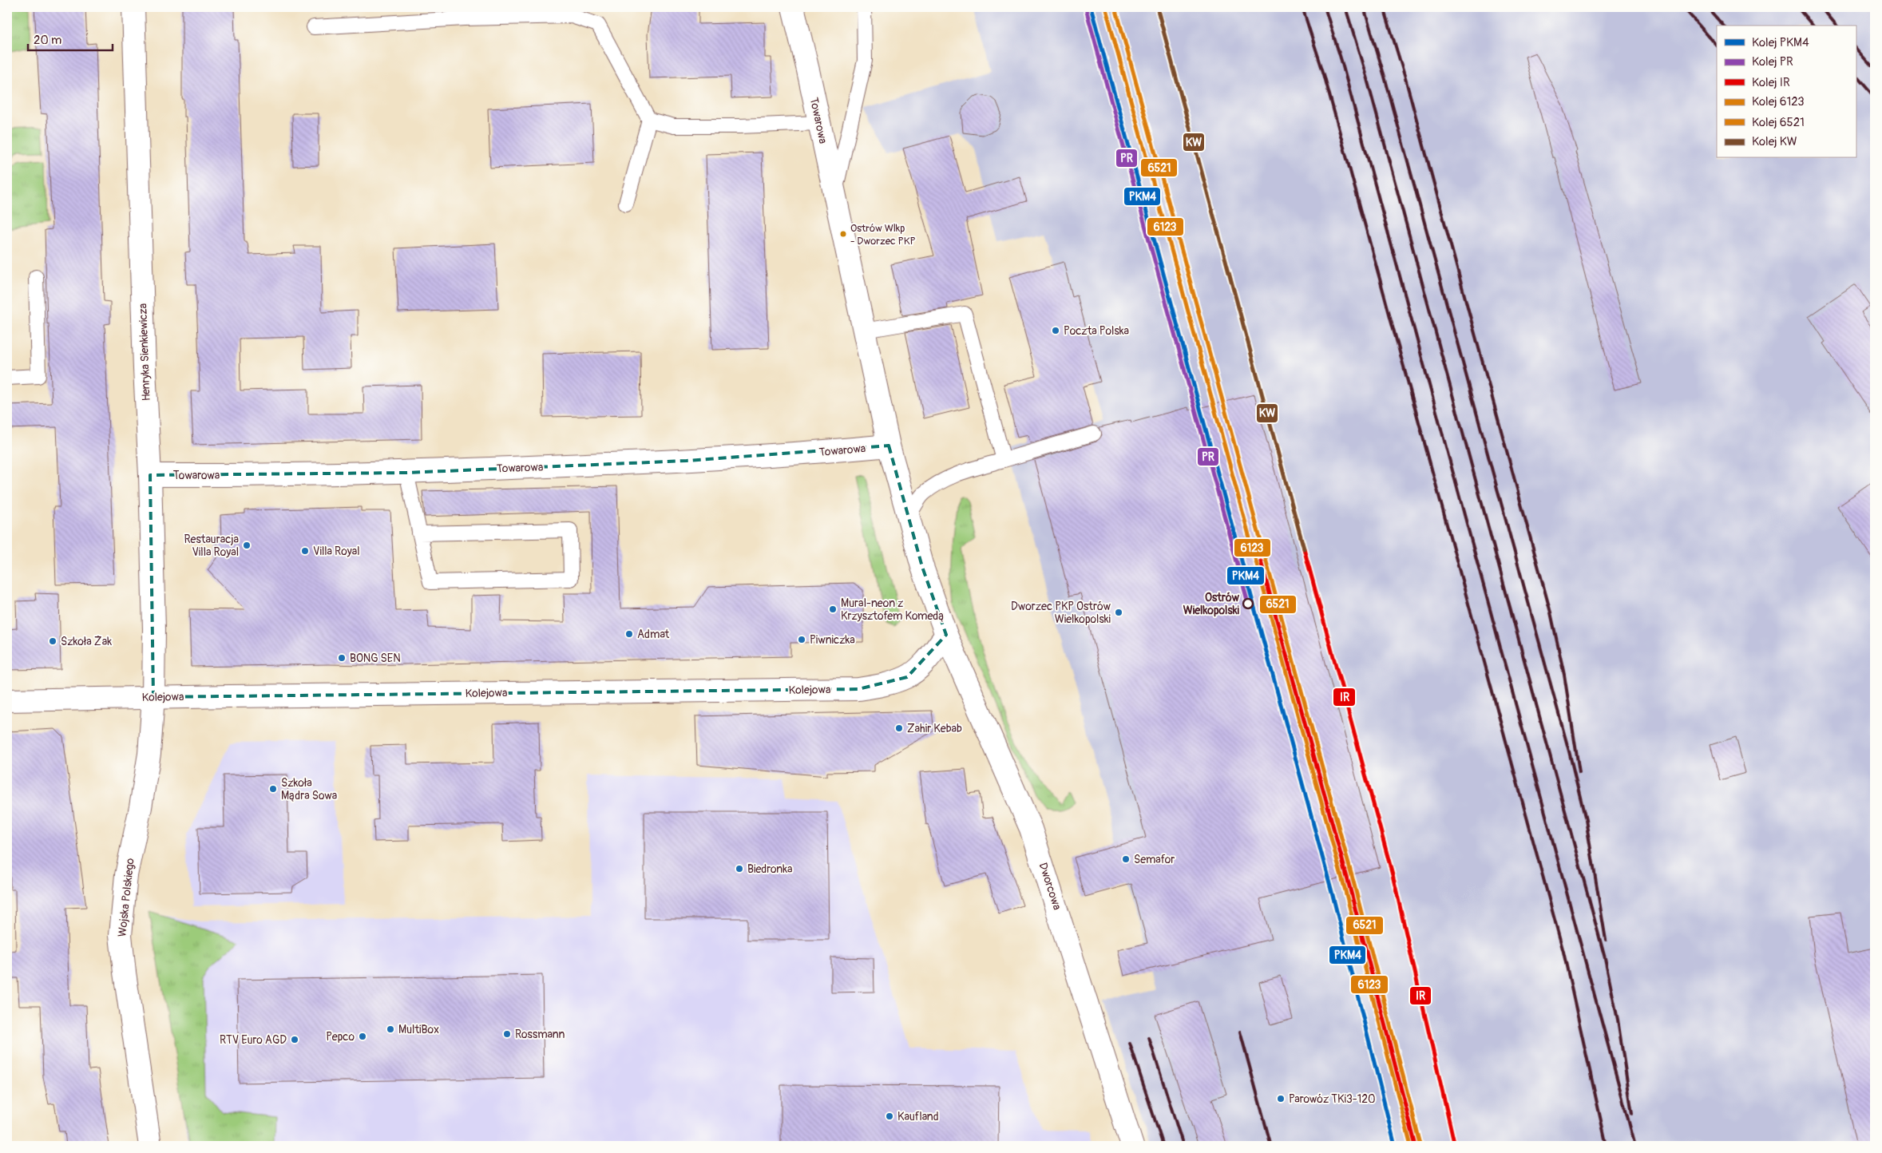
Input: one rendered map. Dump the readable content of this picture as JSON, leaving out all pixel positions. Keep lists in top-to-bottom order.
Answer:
{
  "streets": {
    "main road": [
      "Towarowa",
      "Henryka Sienkiewicza",
      "Kolejowa",
      "Dworcowa",
      "Wojska Polskiego"
    ]
  },
  "crossings": [
    ["Towarowa", "Henryka Sienkiewicza"],
    ["Towarowa", "Kolejowa"],
    ["Towarowa", "Dworcowa"],
    ["Henryka Sienkiewicza", "Kolejowa"],
    ["Henryka Sienkiewicza", "Wojska Polskiego"],
    ["Kolejowa", "Dworcowa"],
    ["Kolejowa", "Wojska Polskiego"]
  ],
  "places": [
    "Ostrów Wlkp - Dworzec PKP",
    "Poczta Polska",
    "Restauracja Villa Royal",
    "Villa Royal",
    "Ostrów Wielkopolski",
    "Mural-neon z Krzysztofem Komedą",
    "Dworzec PKP Ostrów Wielkopolski",
    "Admat",
    "Piwniczka",
    "Szkoła Żak",
    "BONG SEN",
    "Zahir Kebab",
    "Szkoła Mądra Sowa",
    "Semafor",
    "Biedronka",
    "MultiBox",
    "Rossmann",
    "Pepco",
    "RTV Euro AGD",
    "Parowóz TKi3-120",
    "Kaufland"
  ],
  "lines": [
    "rail line PKM4",
    "rail line 6521",
    "rail line KW",
    "rail line PR",
    "rail line 6123",
    "rail line IR"
  ],
  "legend": [
    "Kolej PKM4",
    "Kolej PR",
    "Kolej IR",
    "Kolej 6123",
    "Kolej 6521",
    "Kolej KW"
  ],
  "scale_bar": "20 m"
}
